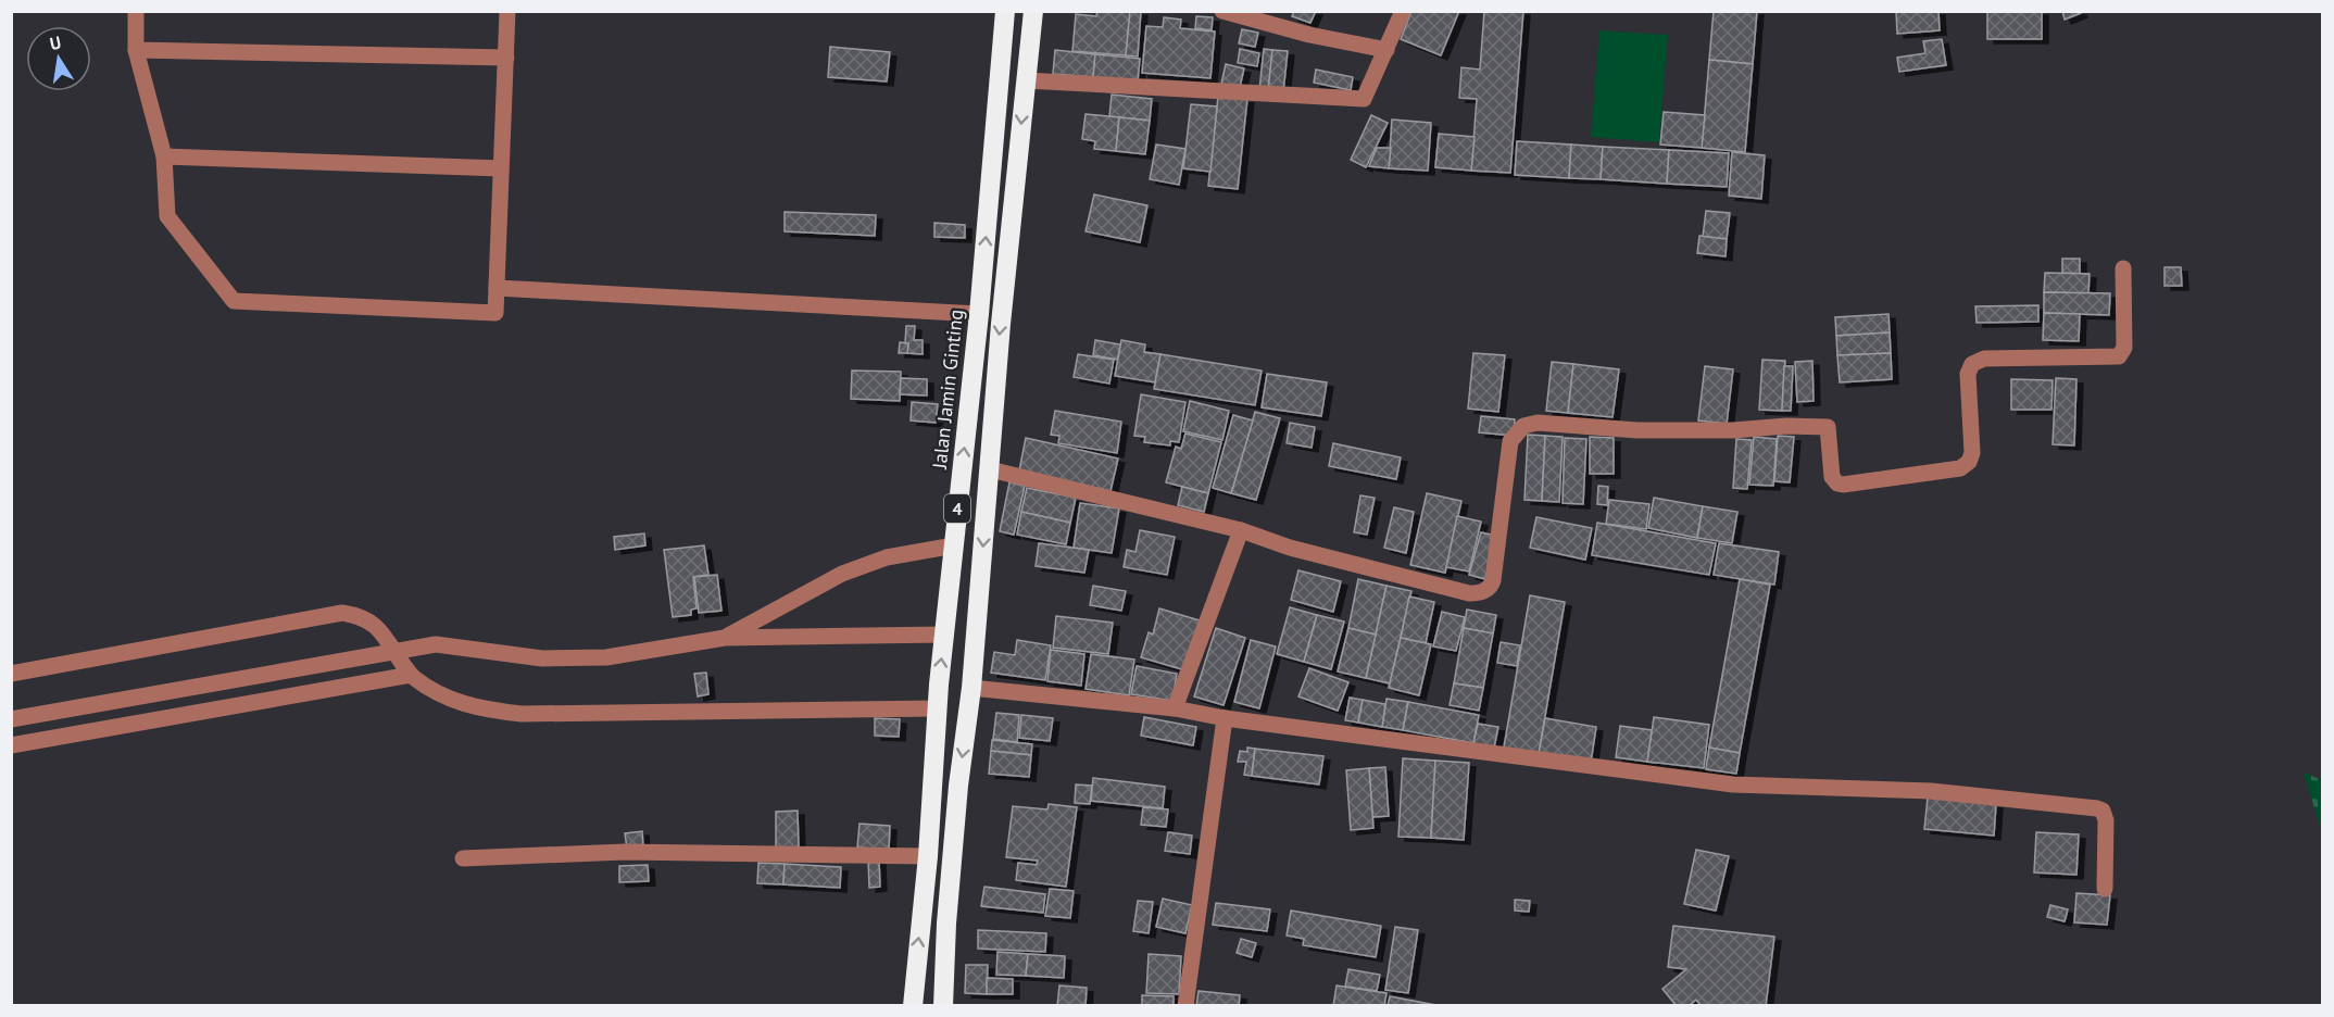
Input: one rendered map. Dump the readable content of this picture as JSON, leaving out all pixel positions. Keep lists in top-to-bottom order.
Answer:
{
  "streets": {
    "highway": ["Jalan Jamin Ginting", "4"]
  },
  "north": "top"
}
